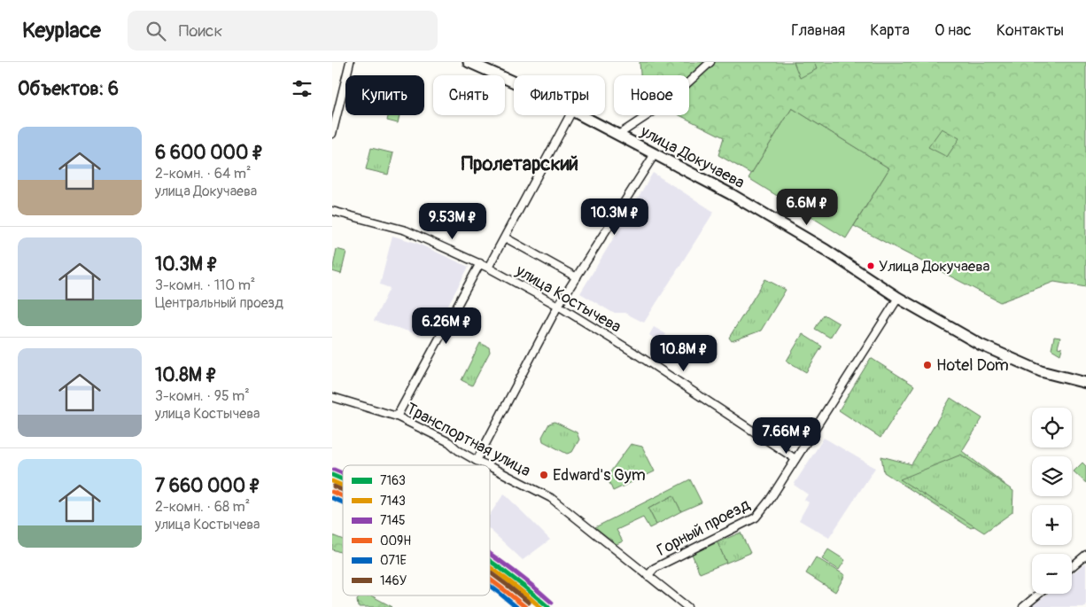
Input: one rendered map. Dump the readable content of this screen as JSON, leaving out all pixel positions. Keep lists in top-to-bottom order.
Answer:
{
  "streets": {
    "main road": ["улица Докучаева"],
    "street": ["улица Костычева", "Транспортная улица", "Горный проезд"]
  },
  "crossings": [
    ["улица Докучаева", "Горный проезд"],
    ["улица Костычева", "Горный проезд"],
    ["Транспортная улица", "Горный проезд"]
  ],
  "districts": ["Пролетарский"],
  "places": ["Улица Докучаева", "Hotel Dom", "Edward's Gym"],
  "lines": [
    "transit line 7145",
    "transit line 7163",
    "transit line 7143",
    "transit line 146У",
    "transit line 009Н",
    "transit line 071Е"
  ],
  "legend": [
    "7163",
    "7143",
    "7145",
    "009Н",
    "071Е",
    "146У"
  ],
  "page": {
    "header": "Keyplace",
    "search": "Поиск",
    "nav": [
      "Главная",
      "Карта",
      "О нас",
      "Контакты"
    ],
    "heading": "Объектов: 6",
    "chip": [
      "Купить",
      "Снять",
      "Фильтры",
      "Новое"
    ],
    "list": [
      {
        "name": "6 600 000 ₽",
        "note": "2-комн. · 64 m² · улица Докучаева"
      },
      {
        "name": "10.3M ₽",
        "note": "3-комн. · 110 m² · Центральный проезд"
      },
      {
        "name": "10.8M ₽",
        "note": "3-комн. · 95 m² · улица Костычева"
      },
      {
        "name": "7 660 000 ₽",
        "note": "2-комн. · 68 m² · улица Костычева"
      }
    ],
    "price": [
      "6.6M ₽",
      "10.3M ₽",
      "9.53M ₽",
      "6.26M ₽",
      "10.8M ₽",
      "7.66M ₽"
    ],
    "map_buttons": ["+", "−"]
  }
}
